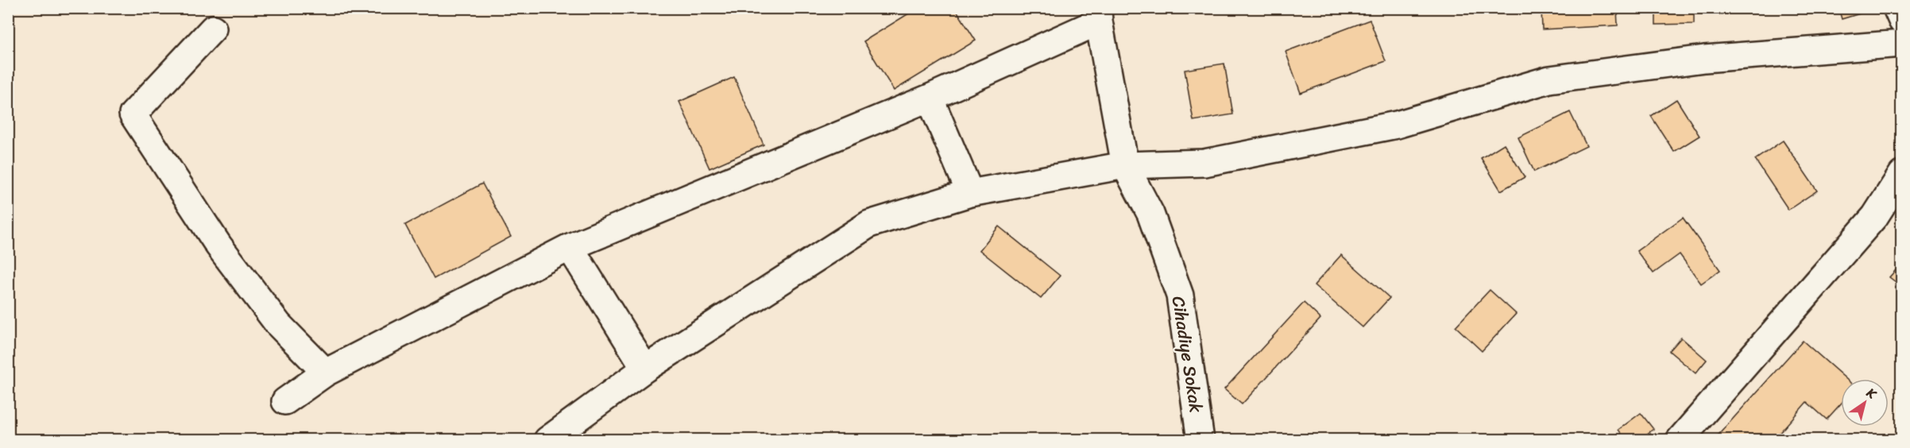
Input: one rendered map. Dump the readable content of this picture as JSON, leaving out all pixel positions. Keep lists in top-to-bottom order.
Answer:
{
  "streets": {
    "street": ["Cihadiye Sokak"]
  },
  "north": "top right"
}
